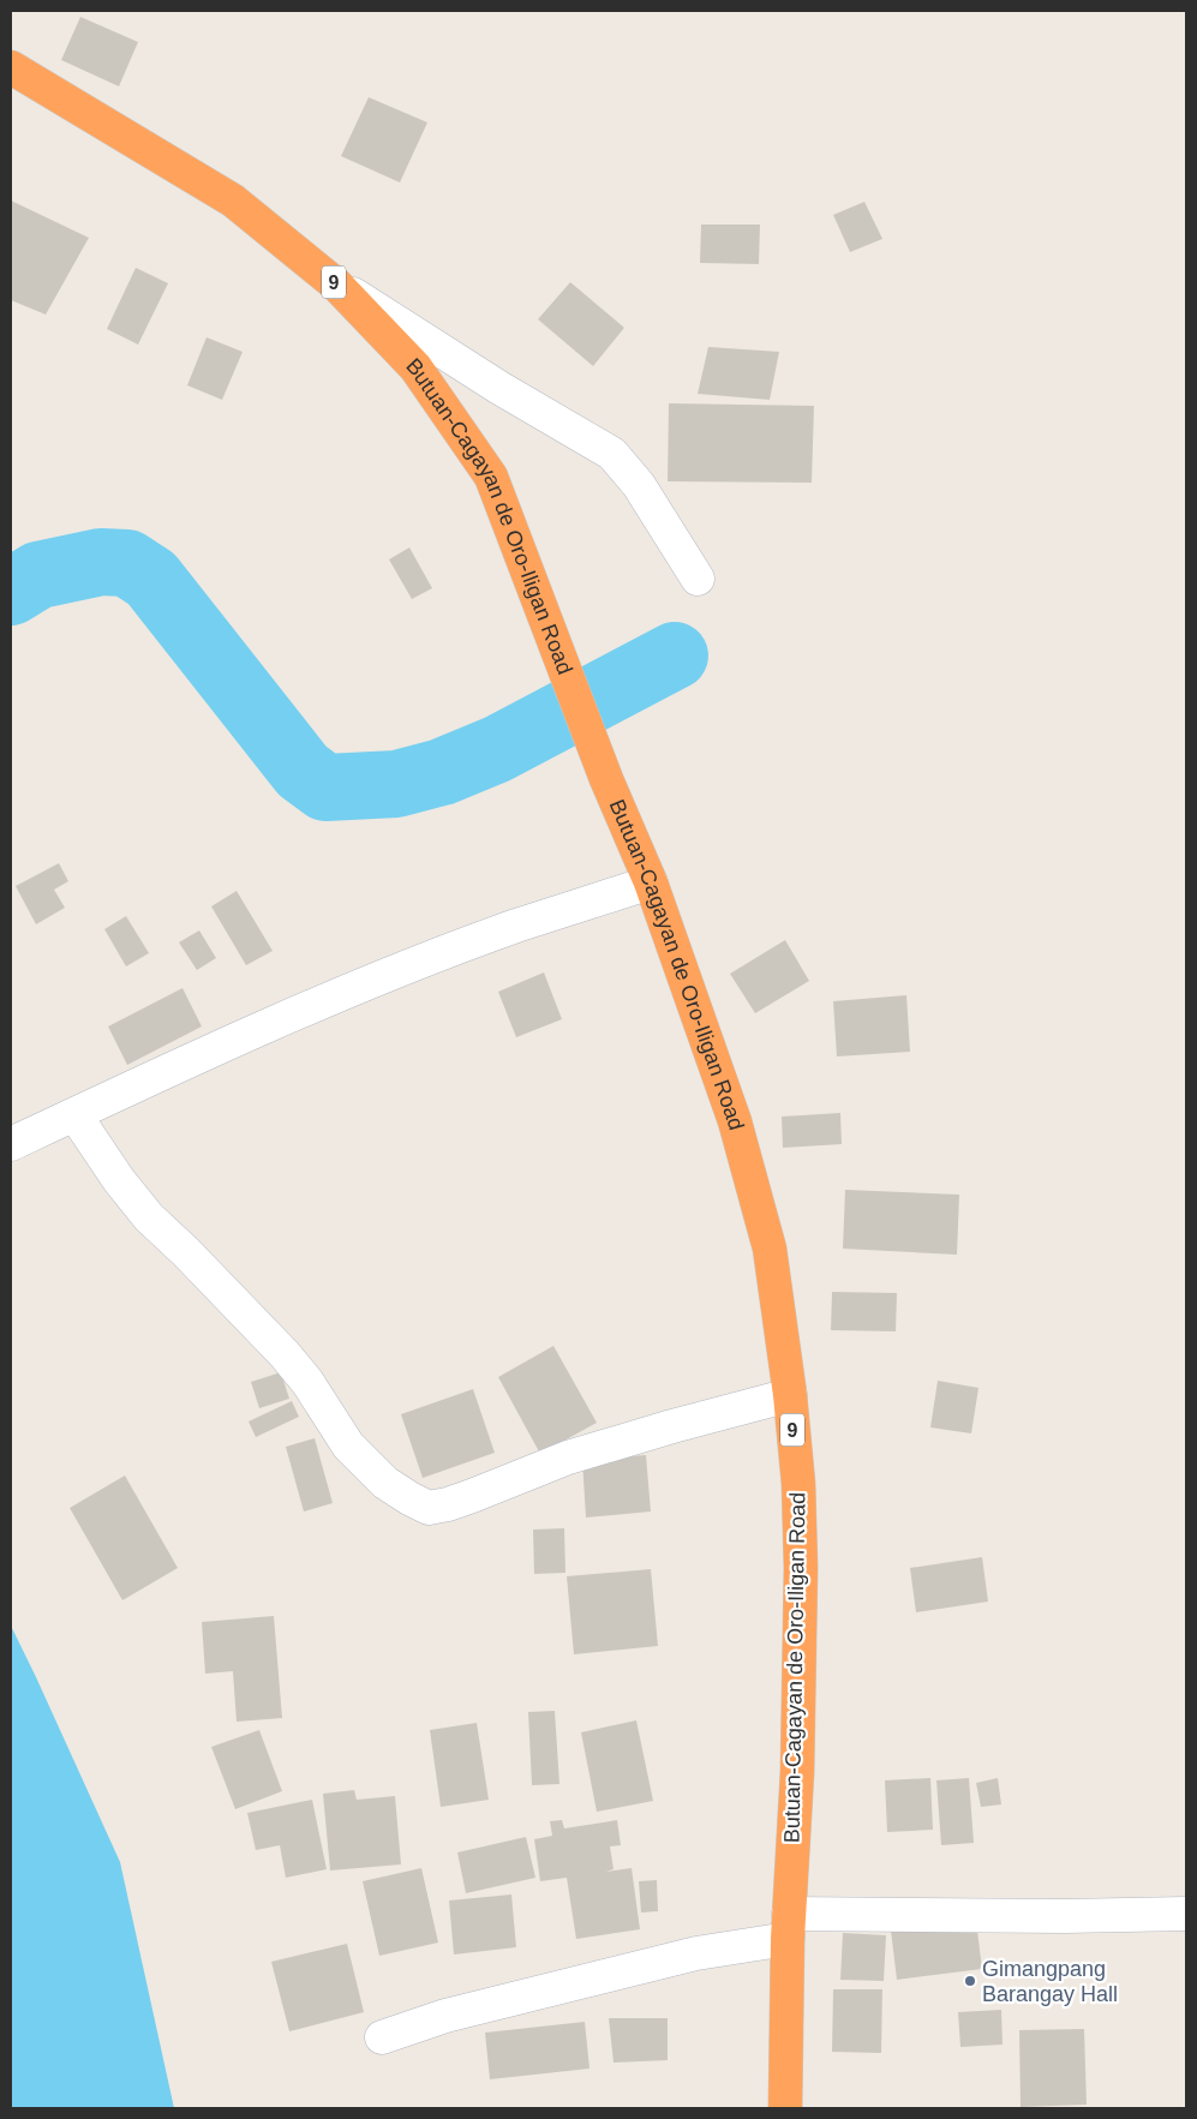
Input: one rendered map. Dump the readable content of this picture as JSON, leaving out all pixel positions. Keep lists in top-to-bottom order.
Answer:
{
  "streets": {
    "highway": ["9", "Butuan-Cagayan de Oro-Iligan Road"]
  },
  "places": ["Gimangpang Barangay Hall"]
}
